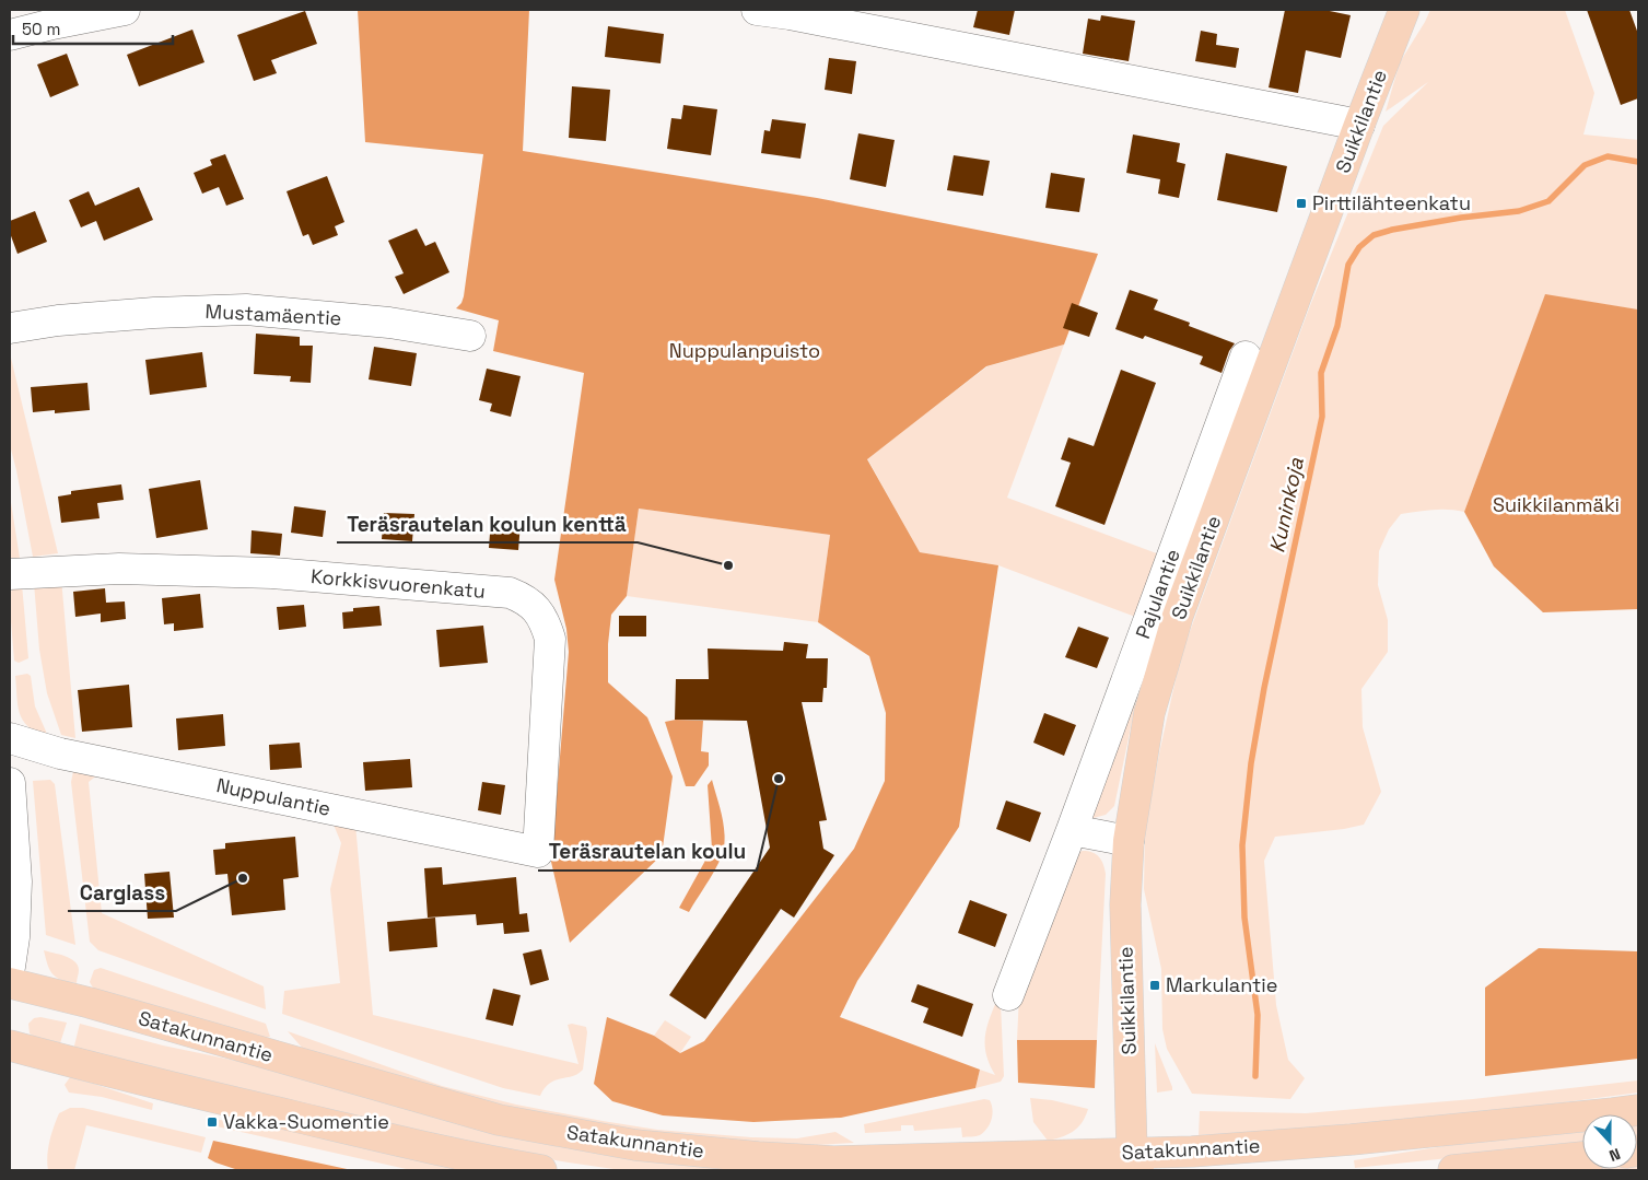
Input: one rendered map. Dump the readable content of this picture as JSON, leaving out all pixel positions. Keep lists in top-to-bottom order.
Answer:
{
  "streets": {
    "main road": ["Suikkilantie", "Satakunnantie"],
    "street": [
      "Mustamäentie",
      "Korkkisvuorenkatu",
      "Pajulantie",
      "Nuppulantie"
    ]
  },
  "crossings": [
    ["Suikkilantie", "Satakunnantie"],
    ["Korkkisvuorenkatu", "Nuppulantie"]
  ],
  "water": ["Kuninkoja"],
  "parks": ["Nuppulanpuisto", "Suikkilanmäki"],
  "places": {
    "transit": ["Pirttilähteenkatu", "Markulantie", "Vakka-Suomentie"],
    "other": ["Teräsrautelan koulun kenttä", "Teräsrautelan koulu", "Carglass"]
  },
  "scale_bar": "50 m",
  "north": "bottom"
}
